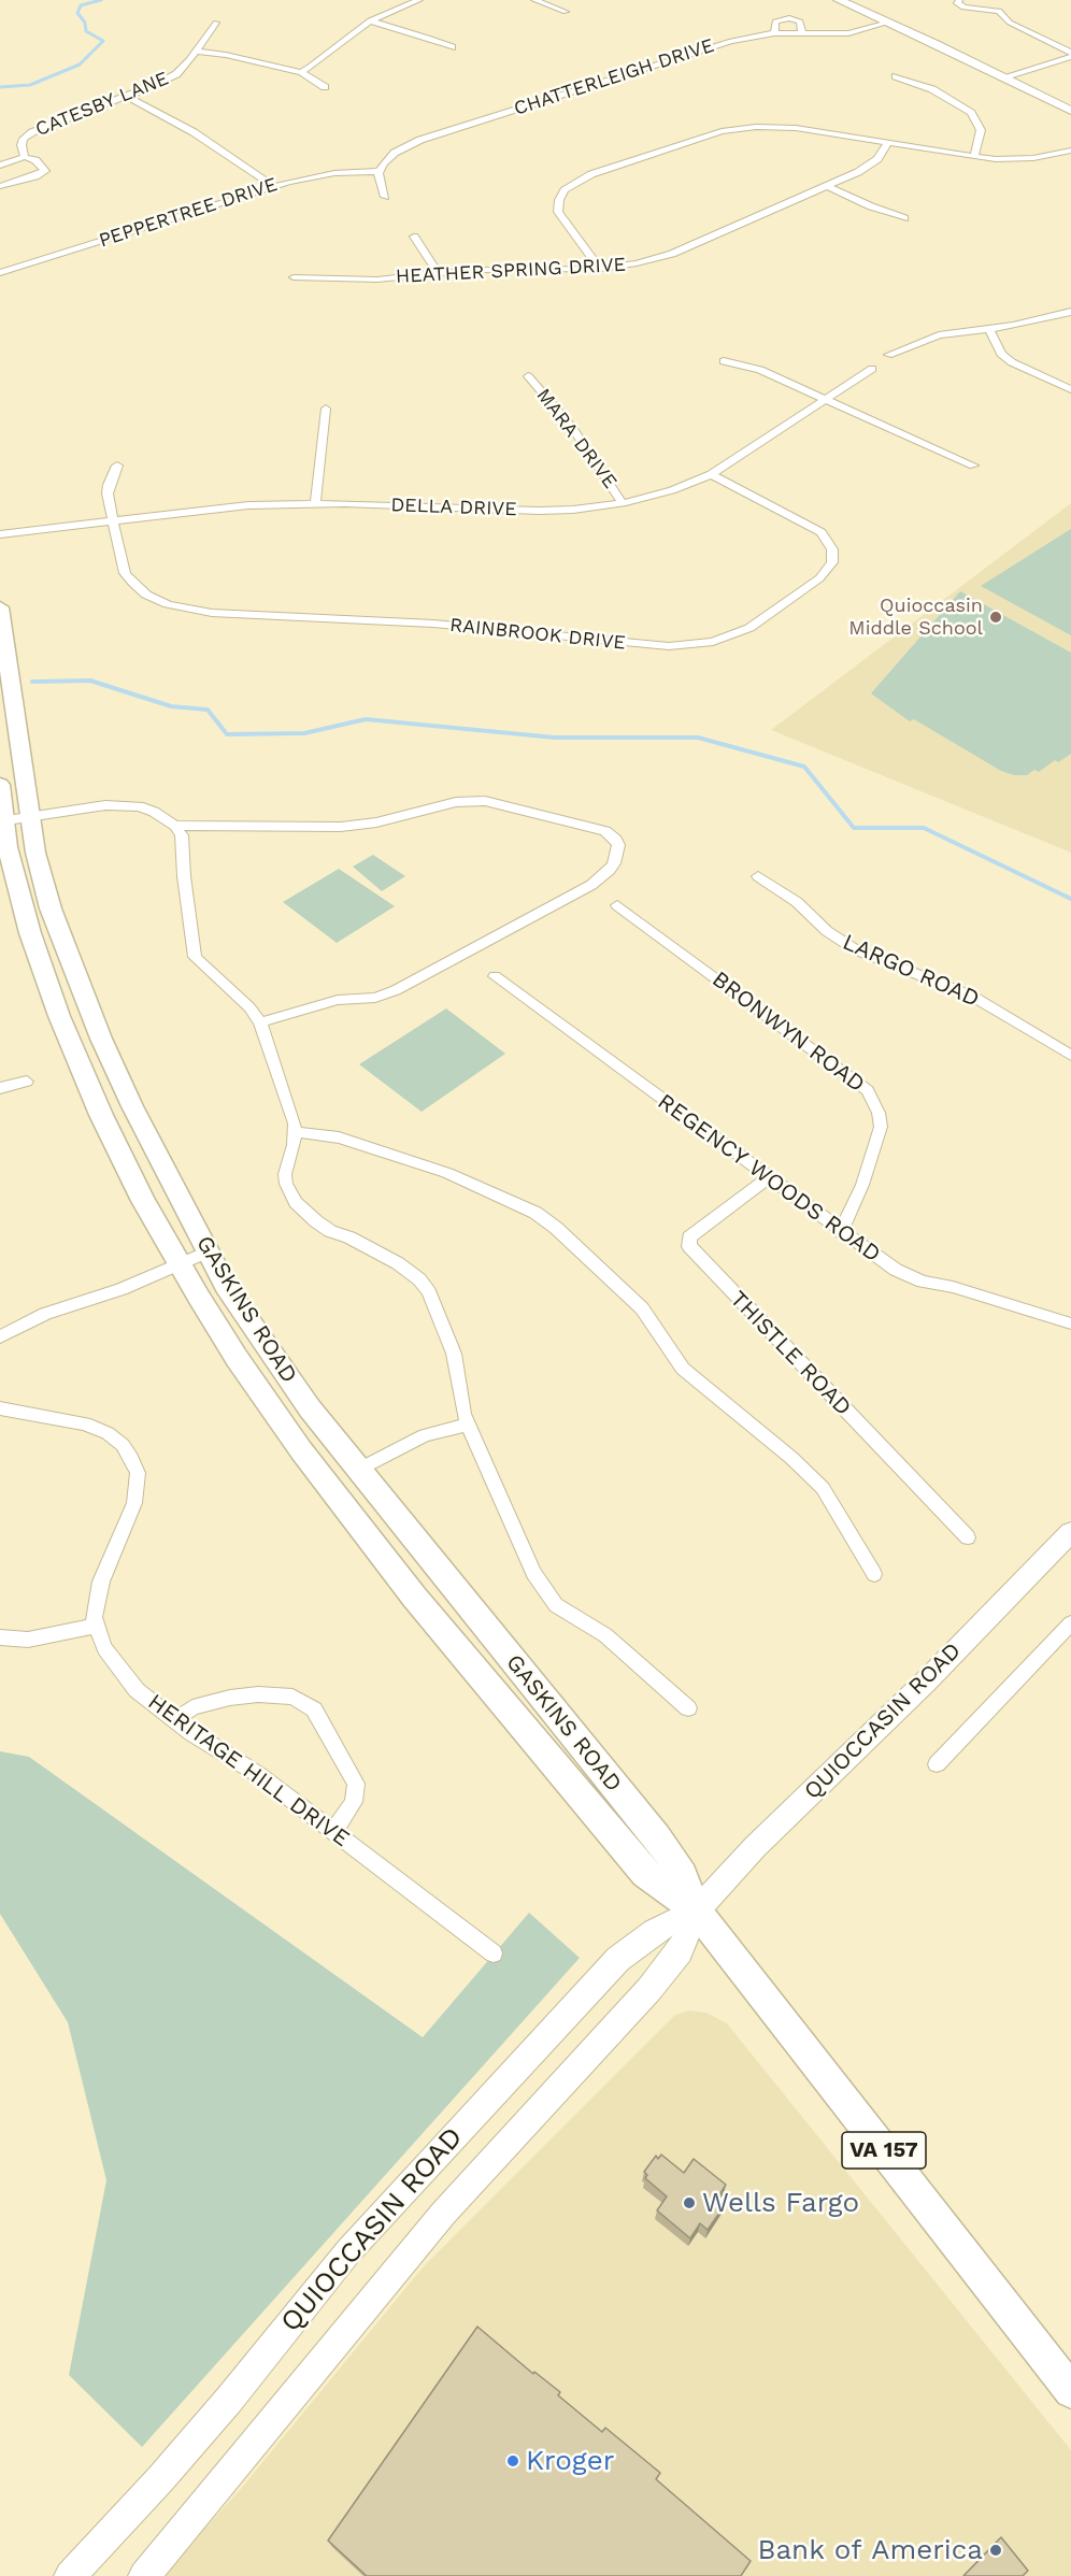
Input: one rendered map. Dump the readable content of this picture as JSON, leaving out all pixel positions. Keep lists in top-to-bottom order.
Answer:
{
  "streets": {
    "main road": ["GASKINS ROAD", "QUIOCCASIN ROAD", "VA 157"],
    "street": [
      "CHATTERLEIGH DRIVE",
      "CATESBY LANE",
      "PEPPERTREE DRIVE",
      "HEATHER SPRING DRIVE",
      "MARA DRIVE",
      "DELLA DRIVE",
      "RAINBROOK DRIVE",
      "LARGO ROAD",
      "BRONWYN ROAD",
      "REGENCY WOODS ROAD",
      "THISTLE ROAD",
      "HERITAGE HILL DRIVE"
    ]
  },
  "crossings": [
    ["CHATTERLEIGH DRIVE", "PEPPERTREE DRIVE"],
    ["MARA DRIVE", "DELLA DRIVE"],
    ["DELLA DRIVE", "RAINBROOK DRIVE"],
    ["BRONWYN ROAD", "REGENCY WOODS ROAD"],
    ["REGENCY WOODS ROAD", "THISTLE ROAD"],
    ["GASKINS ROAD", "QUIOCCASIN ROAD"]
  ],
  "places": [
    "Quioccasin Middle School",
    "Wells Fargo",
    "Kroger",
    "Bank of America"
  ]
}
